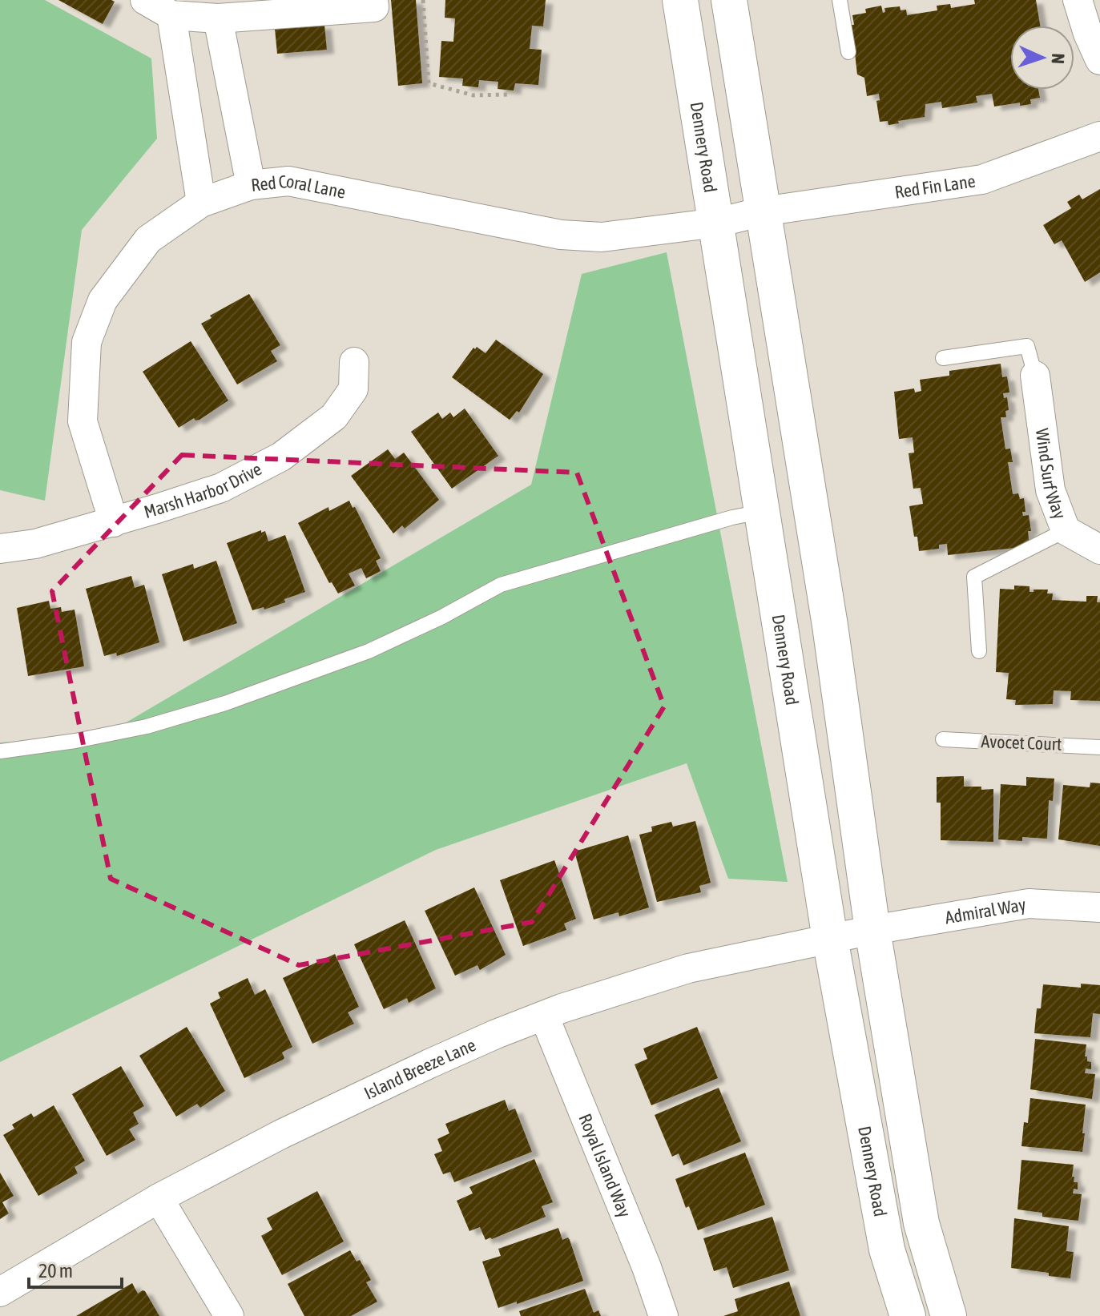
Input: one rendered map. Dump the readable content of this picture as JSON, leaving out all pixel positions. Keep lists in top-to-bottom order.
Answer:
{
  "streets": {
    "street": [
      "Dennery Road",
      "Red Fin Lane",
      "Red Coral Lane",
      "Wind Surf Way",
      "Marsh Harbor Drive",
      "Admiral Way",
      "Island Breeze Lane",
      "Royal Island Way"
    ],
    "lane": ["Avocet Court"]
  },
  "crossings": [
    ["Dennery Road", "Red Coral Lane"],
    ["Dennery Road", "Island Breeze Lane"],
    ["Red Fin Lane", "Red Coral Lane"],
    ["Red Coral Lane", "Marsh Harbor Drive"],
    ["Admiral Way", "Island Breeze Lane"],
    ["Island Breeze Lane", "Royal Island Way"]
  ],
  "scale_bar": "20 m",
  "north": "right"
}
